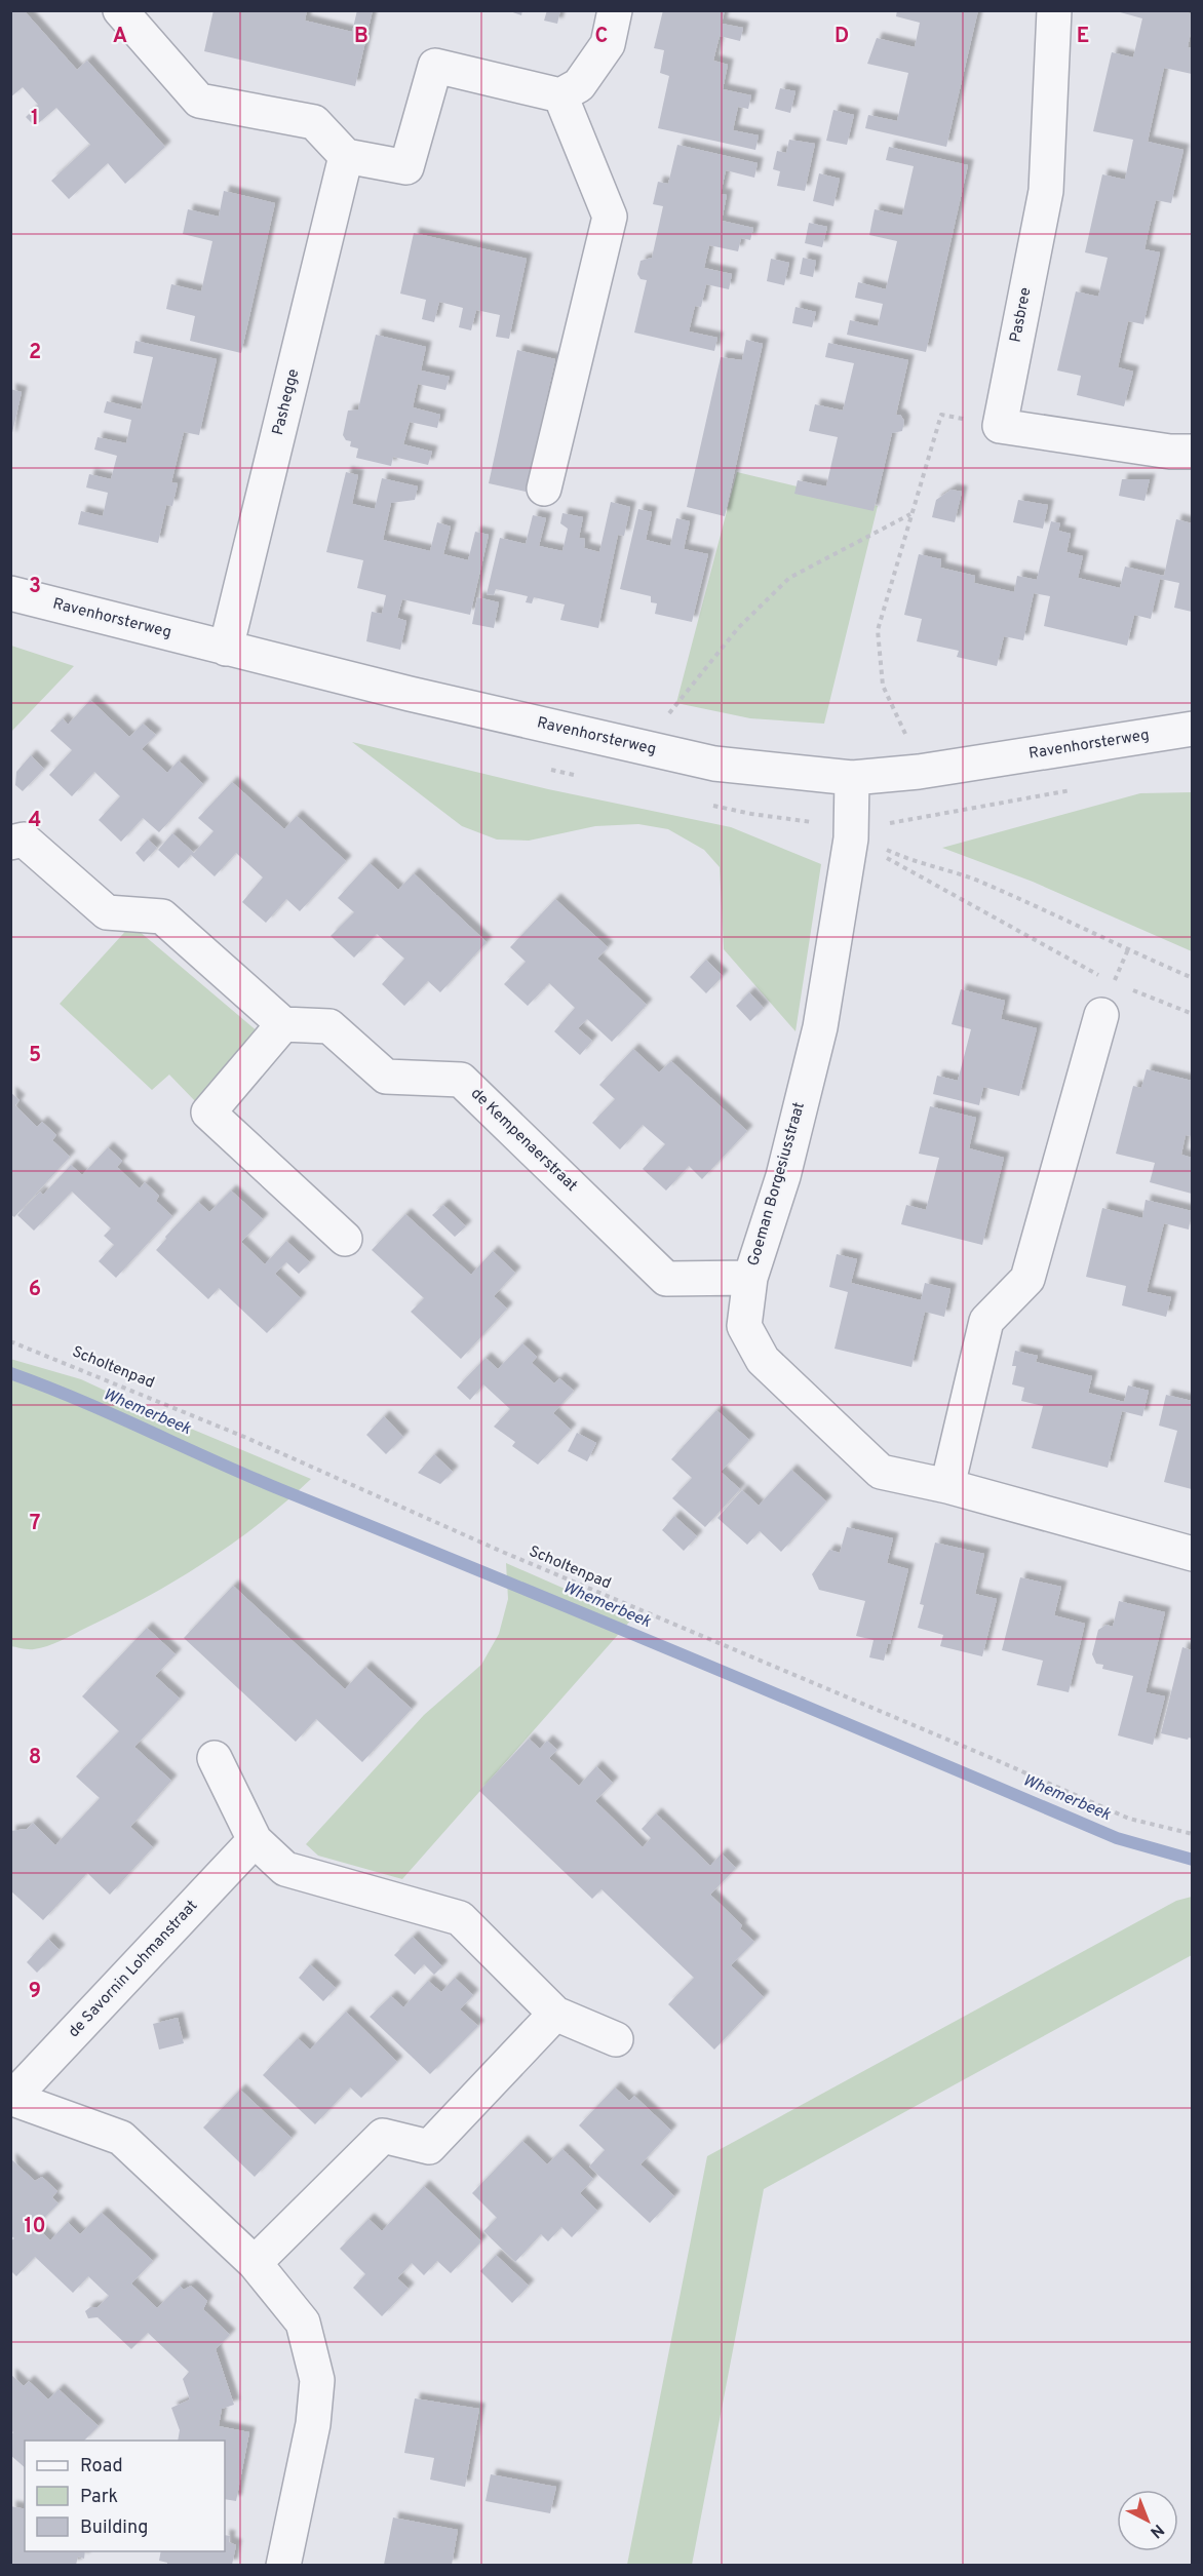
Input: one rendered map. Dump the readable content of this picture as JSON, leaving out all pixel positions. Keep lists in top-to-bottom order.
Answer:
{
  "streets": {
    "street": [
      "Pasbree",
      "Pashegge",
      "Ravenhorsterweg",
      "de Kempenaerstraat",
      "Goeman Borgesiusstraat",
      "de Savornin Lohmanstraat"
    ],
    "path": ["Scholtenpad"]
  },
  "crossings": [
    ["Pashegge", "Ravenhorsterweg"],
    ["Ravenhorsterweg", "Goeman Borgesiusstraat"],
    ["de Kempenaerstraat", "Goeman Borgesiusstraat"]
  ],
  "water": ["Whemerbeek"],
  "legend": ["Road", "Park", "Building"],
  "north": "bottom right",
  "grid": {
    "columns": [
      "A",
      "B",
      "C",
      "D",
      "E"
    ],
    "rows": [
      "1",
      "2",
      "3",
      "4",
      "5",
      "6",
      "7",
      "8",
      "9",
      "10"
    ]
  }
}
